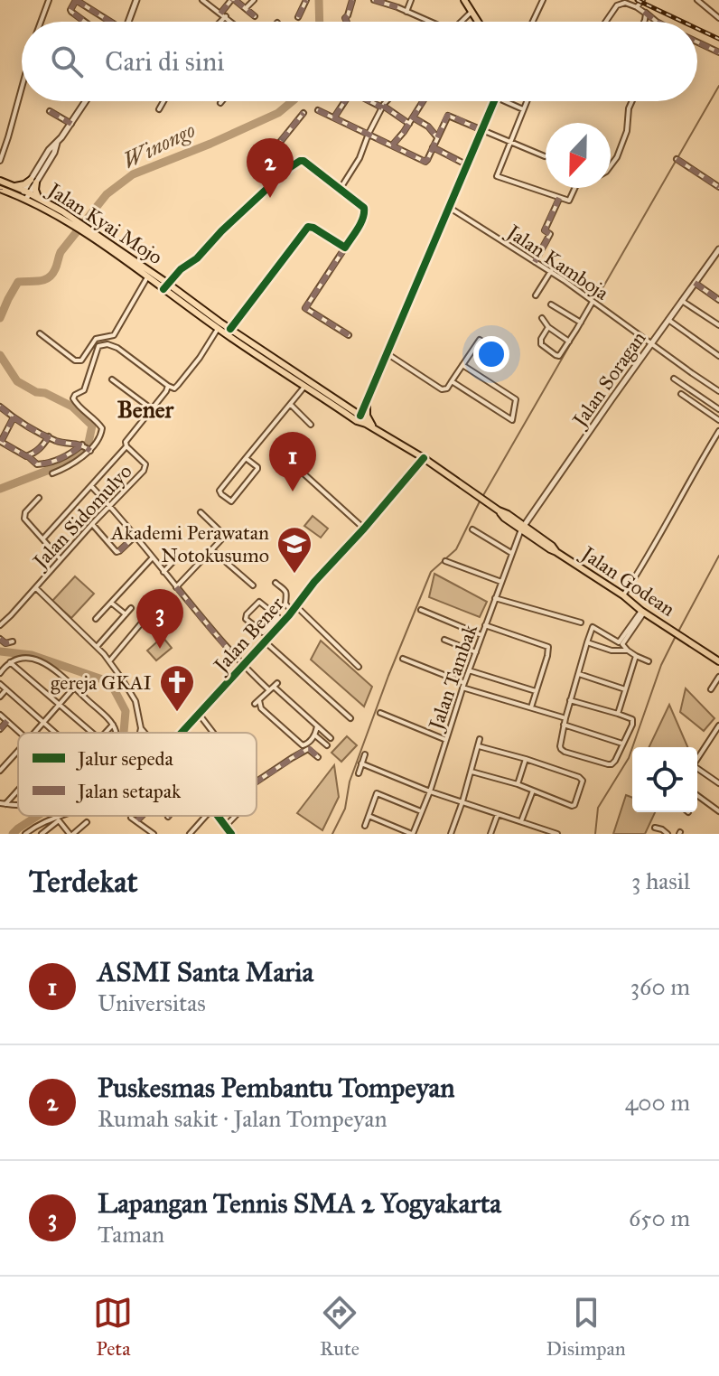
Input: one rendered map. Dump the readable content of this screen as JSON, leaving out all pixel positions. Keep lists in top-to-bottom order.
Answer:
{
  "streets": {
    "main road": ["Jalan Kyai Mojo", "Jalan Godean"],
    "street": [
      "Jalan Kamboja",
      "Jalan Soragan",
      "Jalan Sidomulyo",
      "Jalan Bener",
      "Jalan Tambak"
    ]
  },
  "crossings": [
    ["Jalan Kyai Mojo", "Jalan Sidomulyo"],
    ["Jalan Kyai Mojo", "Jalan Godean"],
    ["Jalan Kyai Mojo", "Jalan Bener"],
    ["Jalan Kamboja", "Jalan Soragan"],
    ["Jalan Soragan", "Jalan Godean"],
    ["Jalan Soragan", "Jalan Tambak"],
    ["Jalan Godean", "Jalan Tambak"]
  ],
  "districts": ["Bener"],
  "water": ["Winongo"],
  "places": {
    "school or university": ["Akademi Perawatan Notokusumo"],
    "church": ["gereja GKAI"]
  },
  "legend": ["Jalur sepeda", "Jalan setapak"],
  "north": "bottom",
  "page": {
    "search": "Cari di sini",
    "pins": ["2", "1", "3"],
    "heading": ["Terdekat", "3 hasil"],
    "list": [
      {
        "mark": "1",
        "name": "ASMI Santa Maria",
        "note": "Universitas",
        "value": "360 m"
      },
      {
        "mark": "2",
        "name": "Puskesmas Pembantu Tompeyan",
        "note": "Rumah sakit · Jalan Tompeyan",
        "value": "400 m"
      },
      {
        "mark": "3",
        "name": "Lapangan Tennis SMA 2 Yogyakarta",
        "note": "Taman",
        "value": "650 m"
      }
    ],
    "nav": ["Peta", "Rute", "Disimpan"]
  }
}
